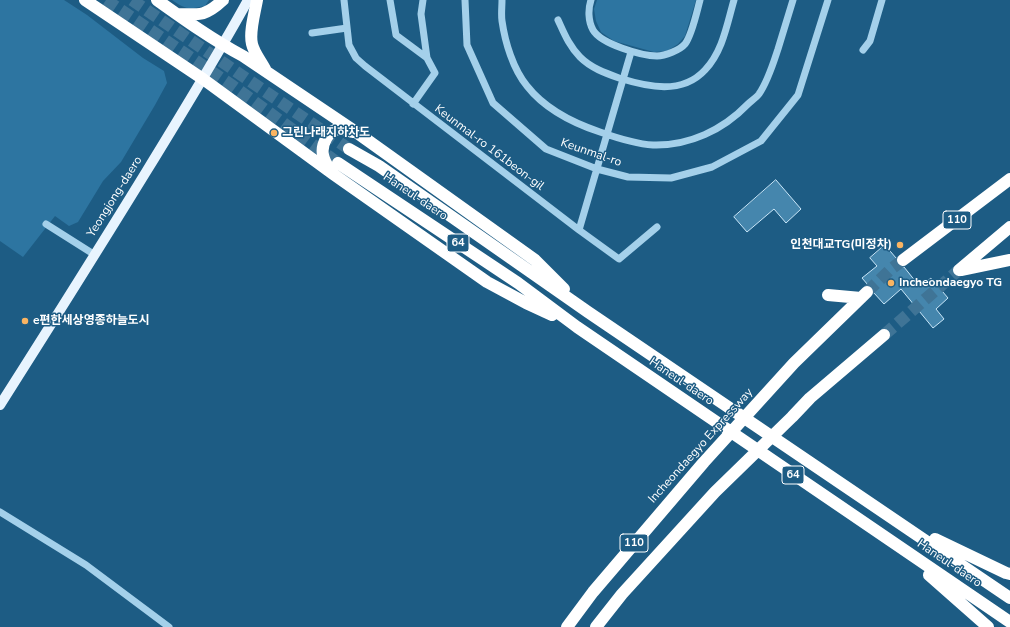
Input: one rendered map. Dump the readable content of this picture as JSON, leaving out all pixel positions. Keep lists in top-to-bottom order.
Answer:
{
  "streets": {
    "highway": [
      "Haneul-daero",
      "110",
      "64",
      "Incheondaegyo Expressway"
    ],
    "main road": ["Yeongjong-daero"],
    "street": ["Keunmal-ro 161beon-gil", "Keunmal-ro"]
  },
  "places": [
    "그린나래지하차도",
    "인천대교TG(미정차)",
    "Incheondaegyo TG",
    "e편한세상영종하늘도시"
  ]
}
